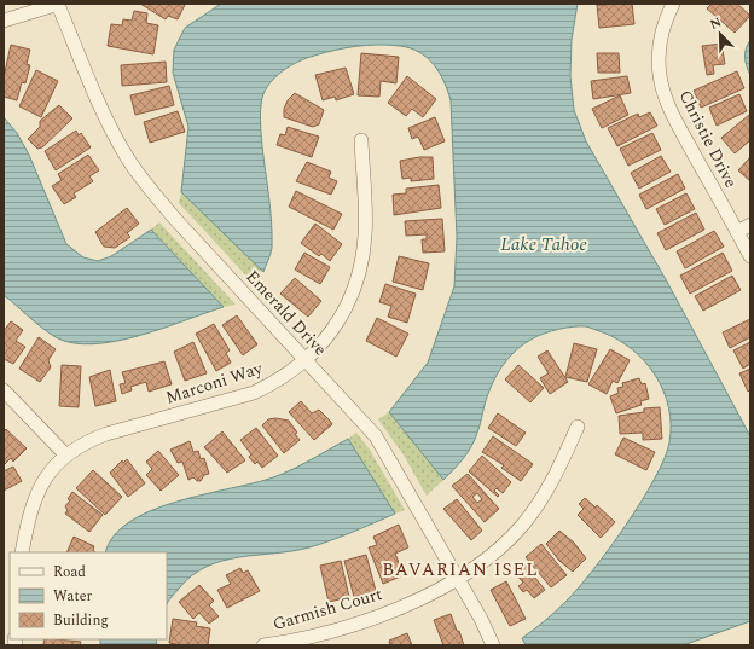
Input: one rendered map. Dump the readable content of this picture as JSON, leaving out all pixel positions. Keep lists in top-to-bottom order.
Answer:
{
  "streets": {
    "street": [
      "Christie Drive",
      "Emerald Drive",
      "Marconi Way",
      "Garmish Court"
    ]
  },
  "crossings": [
    ["Emerald Drive", "Marconi Way"],
    ["Emerald Drive", "Garmish Court"]
  ],
  "districts": ["BAVARIAN ISEL"],
  "water": ["Lake Tahoe"],
  "legend": ["Road", "Water", "Building"],
  "north": "top left"
}
